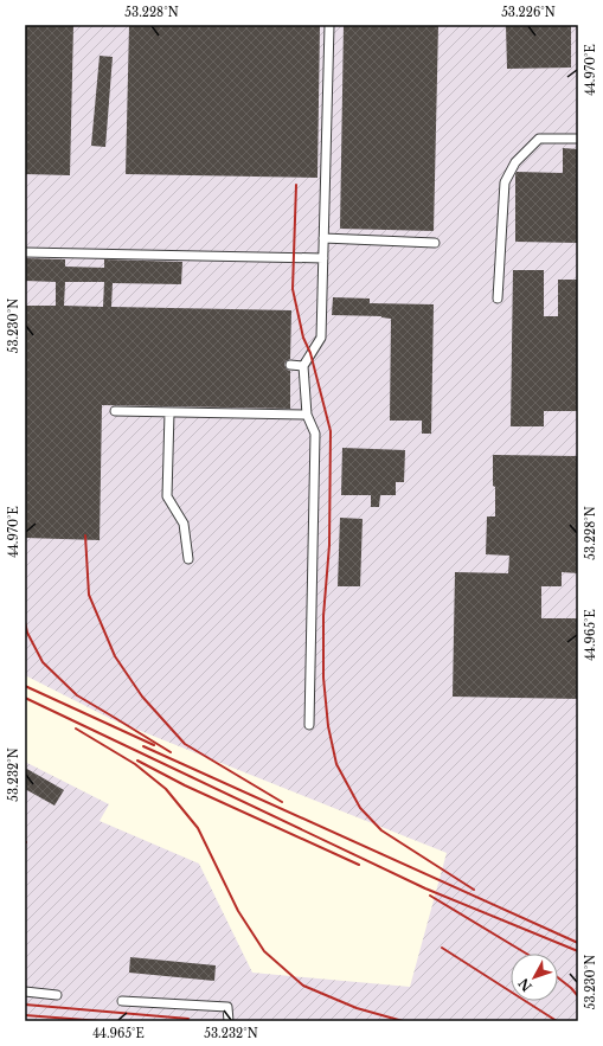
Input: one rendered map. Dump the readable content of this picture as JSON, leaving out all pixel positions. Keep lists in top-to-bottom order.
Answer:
{
  "north": "bottom left",
  "coordinates": [
    "53.228°N",
    "53.226°N",
    "44.970°E",
    "53.230°N",
    "44.965°E",
    "53.232°N"
  ]
}
